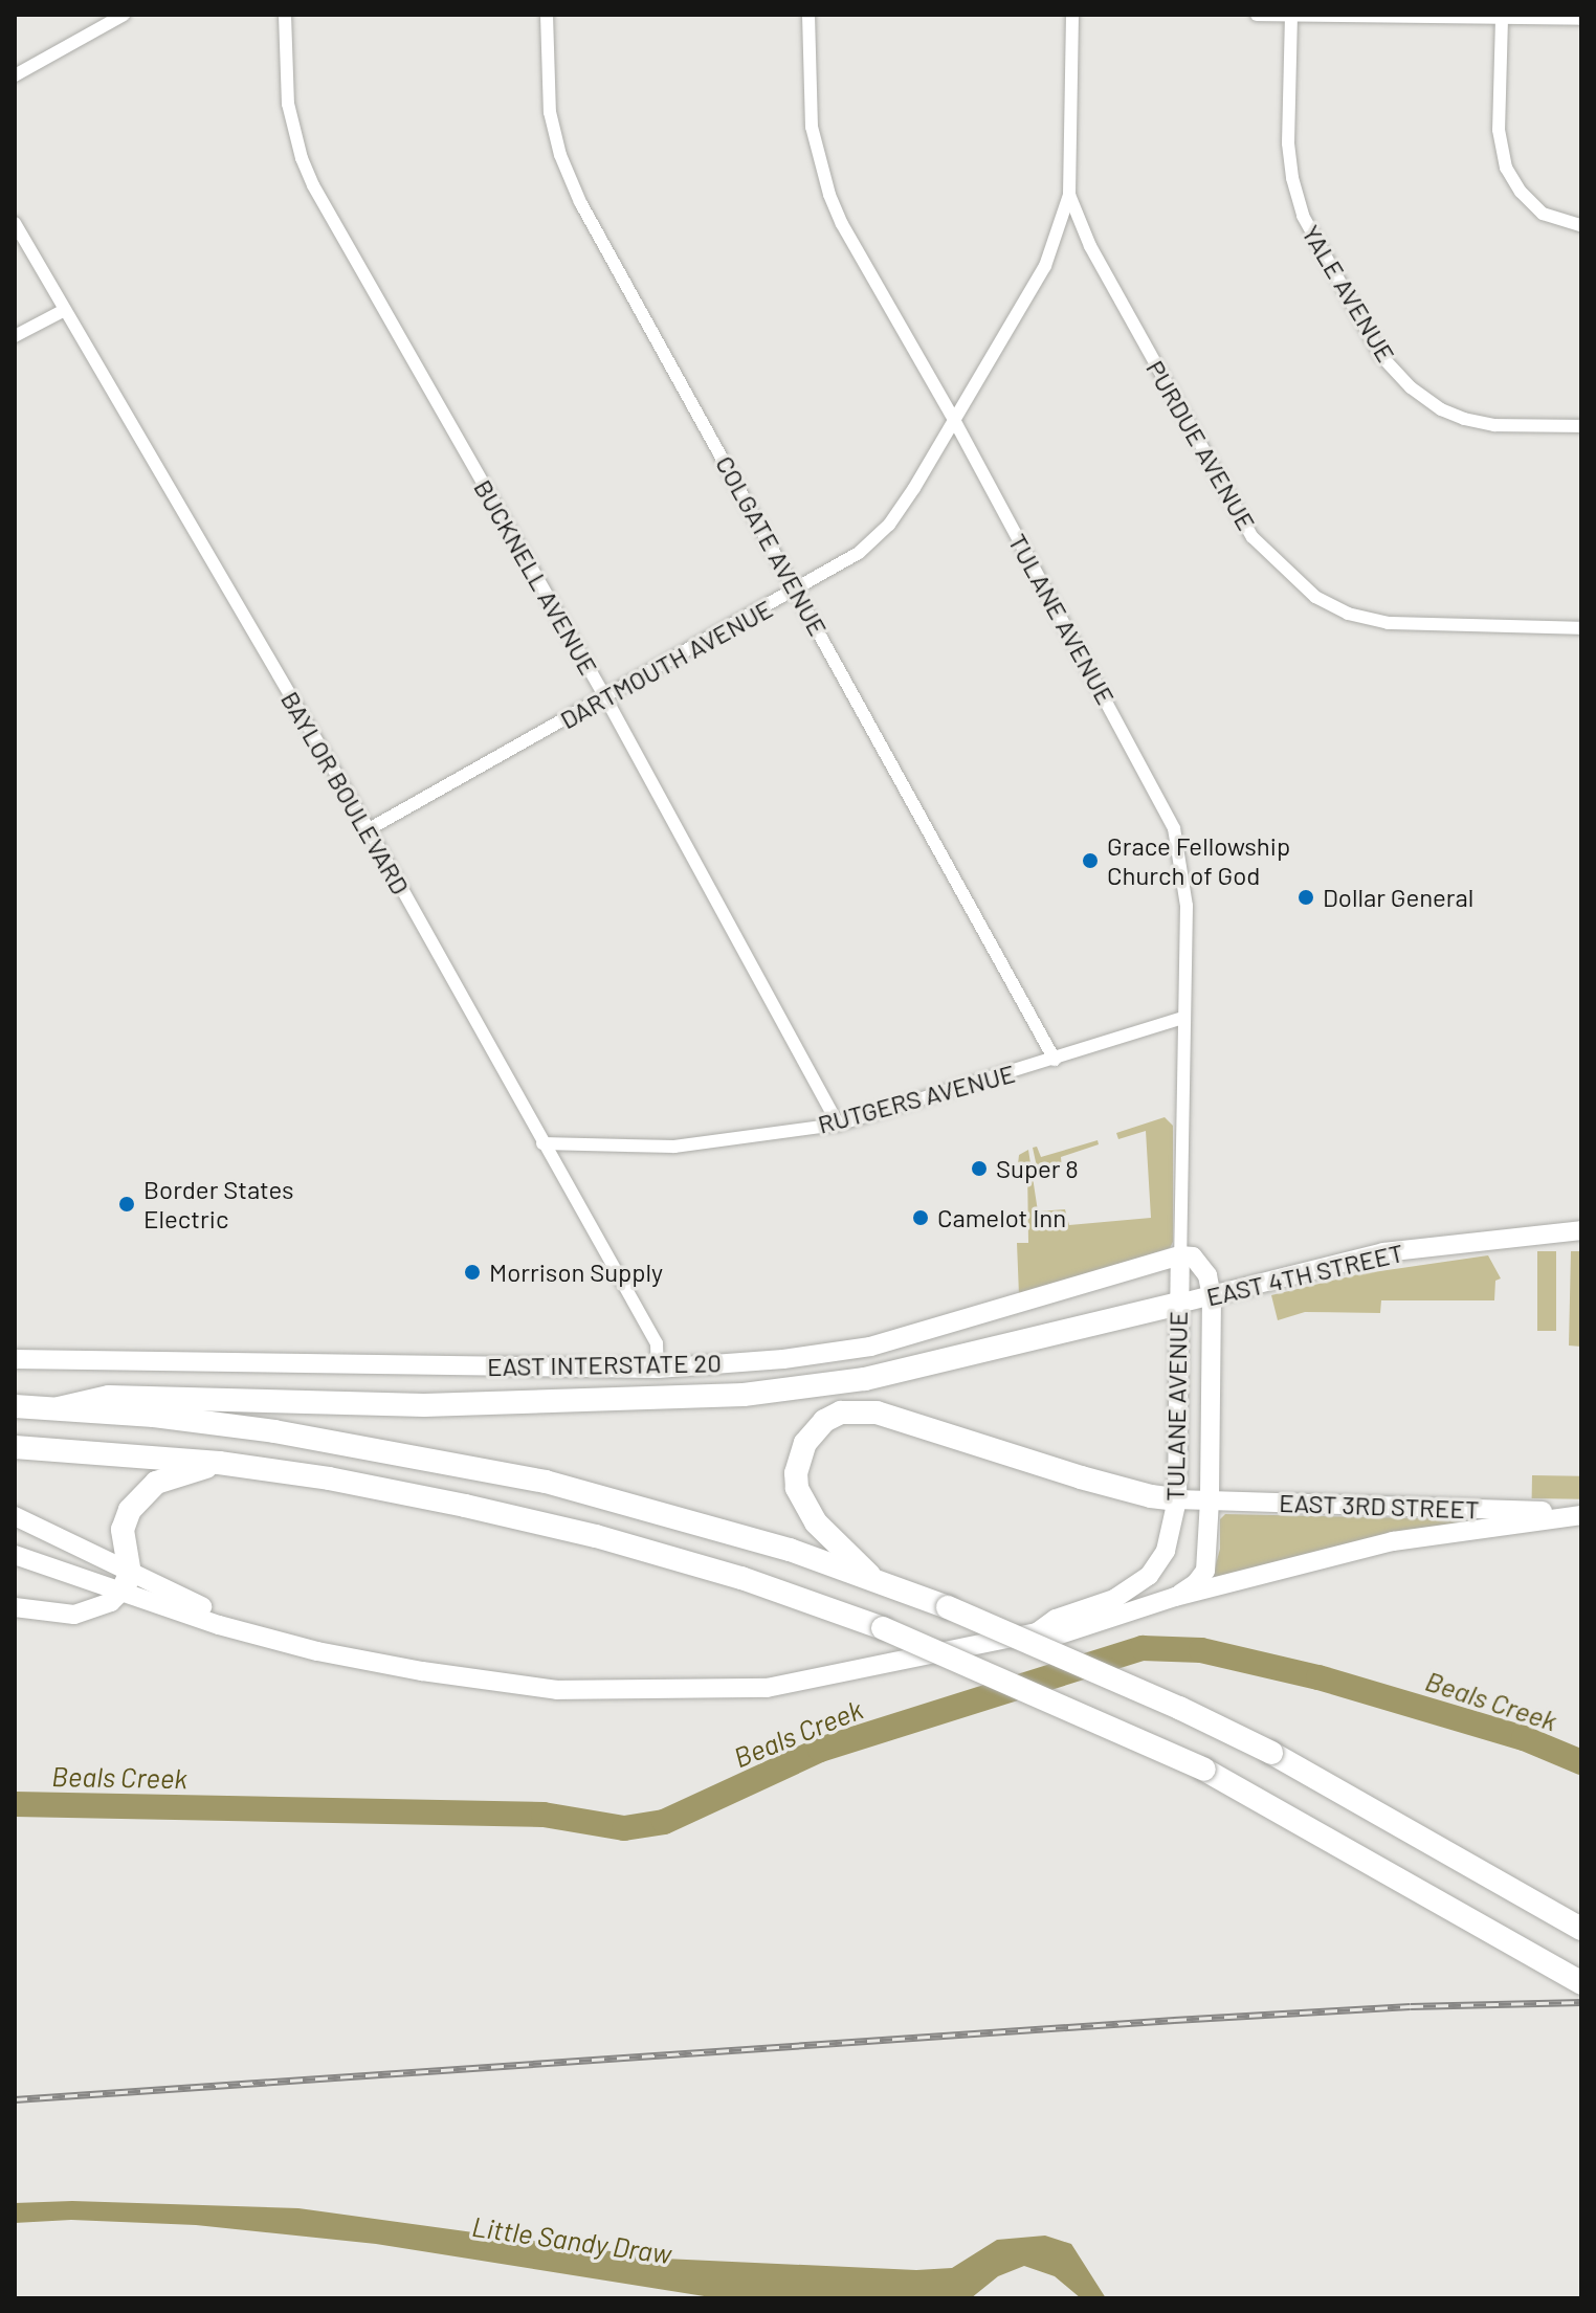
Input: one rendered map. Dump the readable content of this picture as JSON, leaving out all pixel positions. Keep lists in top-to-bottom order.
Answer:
{
  "streets": {
    "main road": [
      "TULANE AVENUE",
      "EAST 4TH STREET",
      "EAST INTERSTATE 20",
      "EAST 3RD STREET"
    ],
    "street": [
      "YALE AVENUE",
      "PURDUE AVENUE",
      "COLGATE AVENUE",
      "BUCKNELL AVENUE",
      "DARTMOUTH AVENUE",
      "BAYLOR BOULEVARD",
      "RUTGERS AVENUE"
    ]
  },
  "crossings": [
    ["PURDUE AVENUE", "DARTMOUTH AVENUE"],
    ["COLGATE AVENUE", "DARTMOUTH AVENUE"],
    ["COLGATE AVENUE", "RUTGERS AVENUE"],
    ["BUCKNELL AVENUE", "DARTMOUTH AVENUE"],
    ["BUCKNELL AVENUE", "RUTGERS AVENUE"],
    ["TULANE AVENUE", "DARTMOUTH AVENUE"],
    ["TULANE AVENUE", "RUTGERS AVENUE"],
    ["TULANE AVENUE", "EAST 4TH STREET"],
    ["TULANE AVENUE", "EAST INTERSTATE 20"],
    ["TULANE AVENUE", "EAST 3RD STREET"],
    ["DARTMOUTH AVENUE", "BAYLOR BOULEVARD"],
    ["BAYLOR BOULEVARD", "RUTGERS AVENUE"],
    ["BAYLOR BOULEVARD", "EAST INTERSTATE 20"]
  ],
  "water": ["Beals Creek", "Little Sandy Draw"],
  "places": [
    "Grace Fellowship Church of God",
    "Dollar General",
    "Super 8",
    "Border States Electric",
    "Camelot Inn",
    "Morrison Supply"
  ]
}
